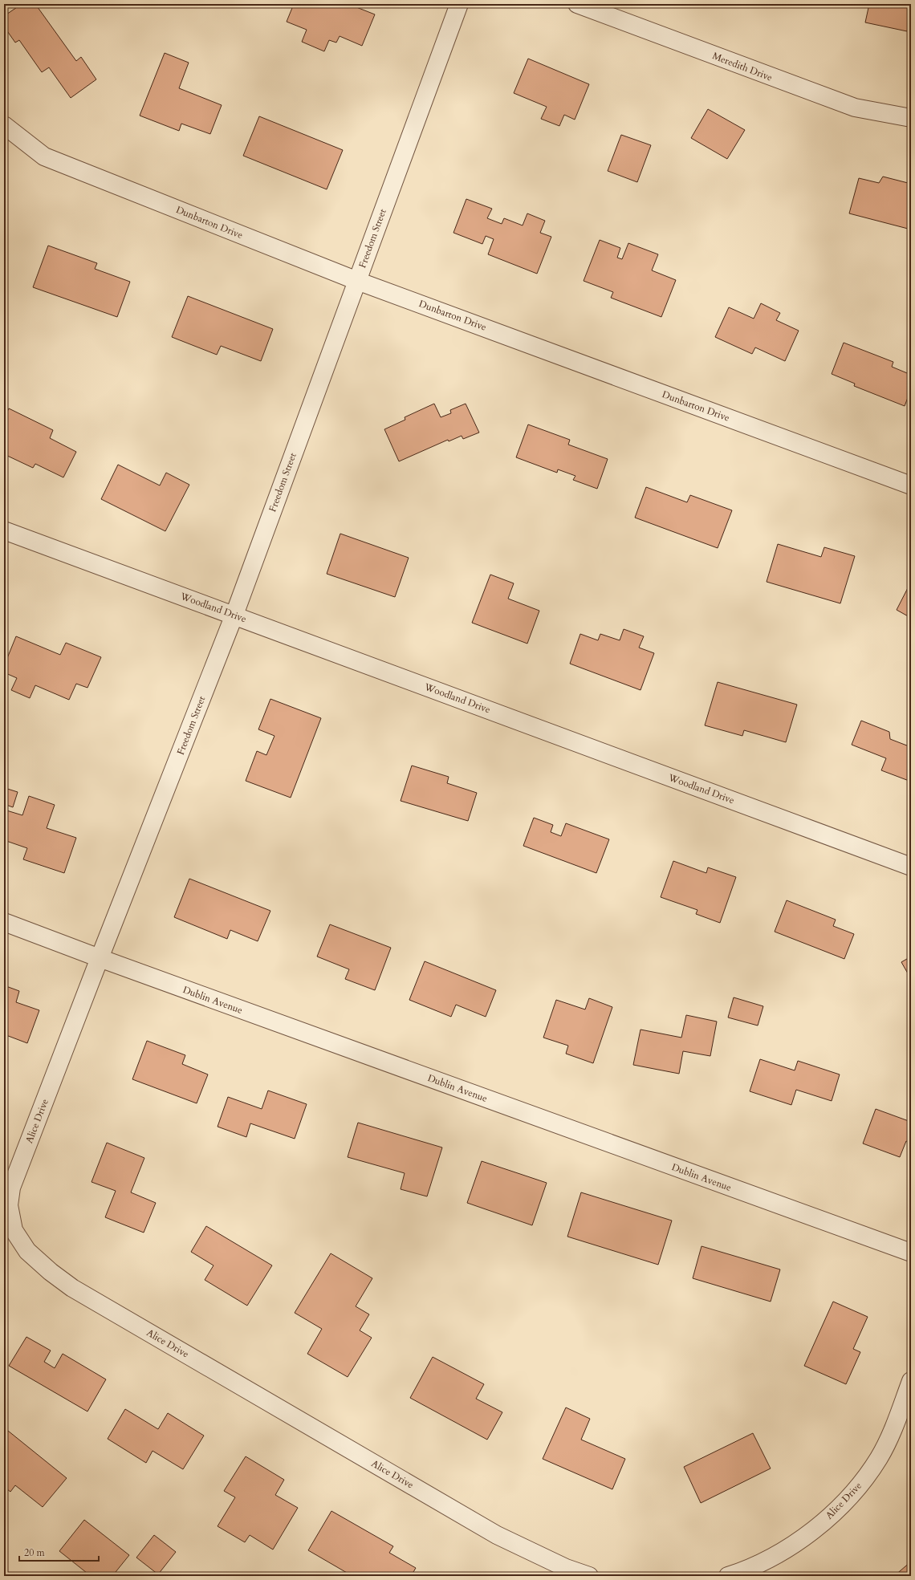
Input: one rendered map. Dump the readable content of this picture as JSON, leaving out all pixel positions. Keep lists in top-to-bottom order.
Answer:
{
  "streets": {
    "street": [
      "Meredith Drive",
      "Dunbarton Drive",
      "Freedom Street",
      "Woodland Drive",
      "Dublin Avenue",
      "Alice Drive"
    ]
  },
  "crossings": [
    ["Dunbarton Drive", "Freedom Street"],
    ["Freedom Street", "Woodland Drive"],
    ["Freedom Street", "Dublin Avenue"],
    ["Freedom Street", "Alice Drive"],
    ["Dublin Avenue", "Alice Drive"]
  ],
  "scale_bar": "20 m"
}
